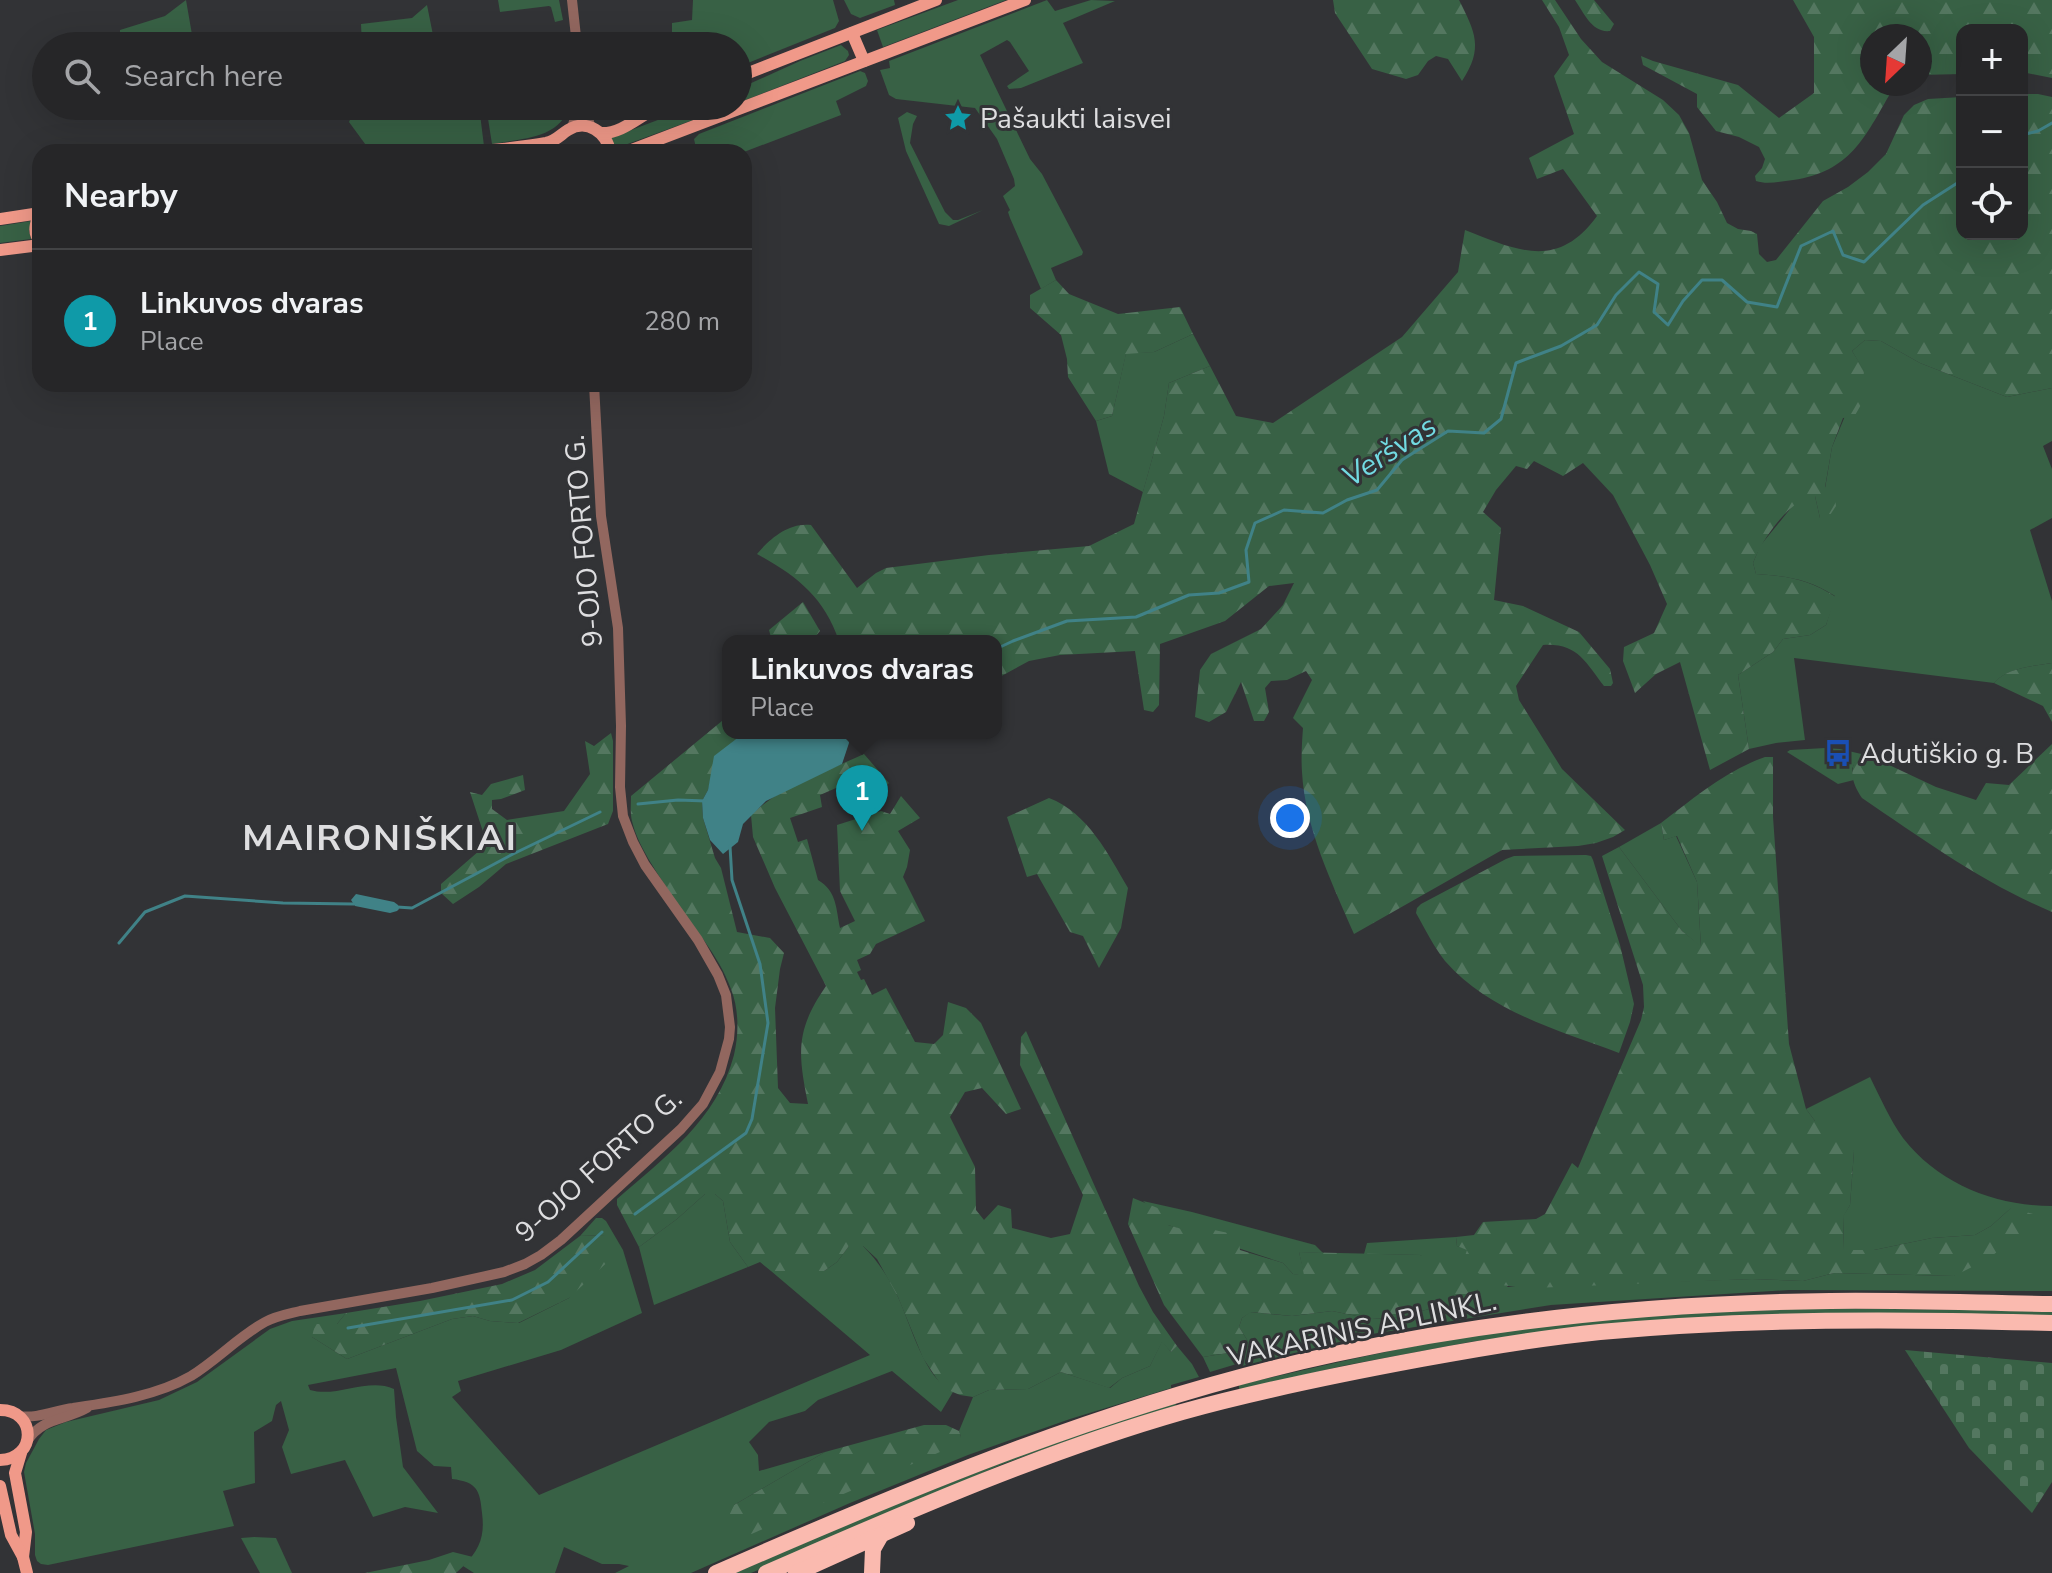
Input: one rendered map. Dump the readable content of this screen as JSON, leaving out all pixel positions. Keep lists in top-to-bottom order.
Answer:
{
  "streets": {
    "highway": ["VAKARINIS APLINKL."],
    "street": ["9-OJO FORTO G."]
  },
  "districts": ["MAIRONIŠKIAI"],
  "water": ["Veršvas"],
  "places": {
    "place": ["Pašaukti laisvei"],
    "bus stop": ["Adutiškio g. B"]
  },
  "north": "bottom left",
  "page": {
    "map_buttons": ["+", "−"],
    "search": "Search here",
    "heading": "Nearby",
    "list": [
      {
        "mark": "1",
        "name": "Linkuvos dvaras",
        "note": "Place",
        "value": "280 m"
      }
    ],
    "popup": ["Linkuvos dvaras", "Place"],
    "pins": "1"
  }
}
